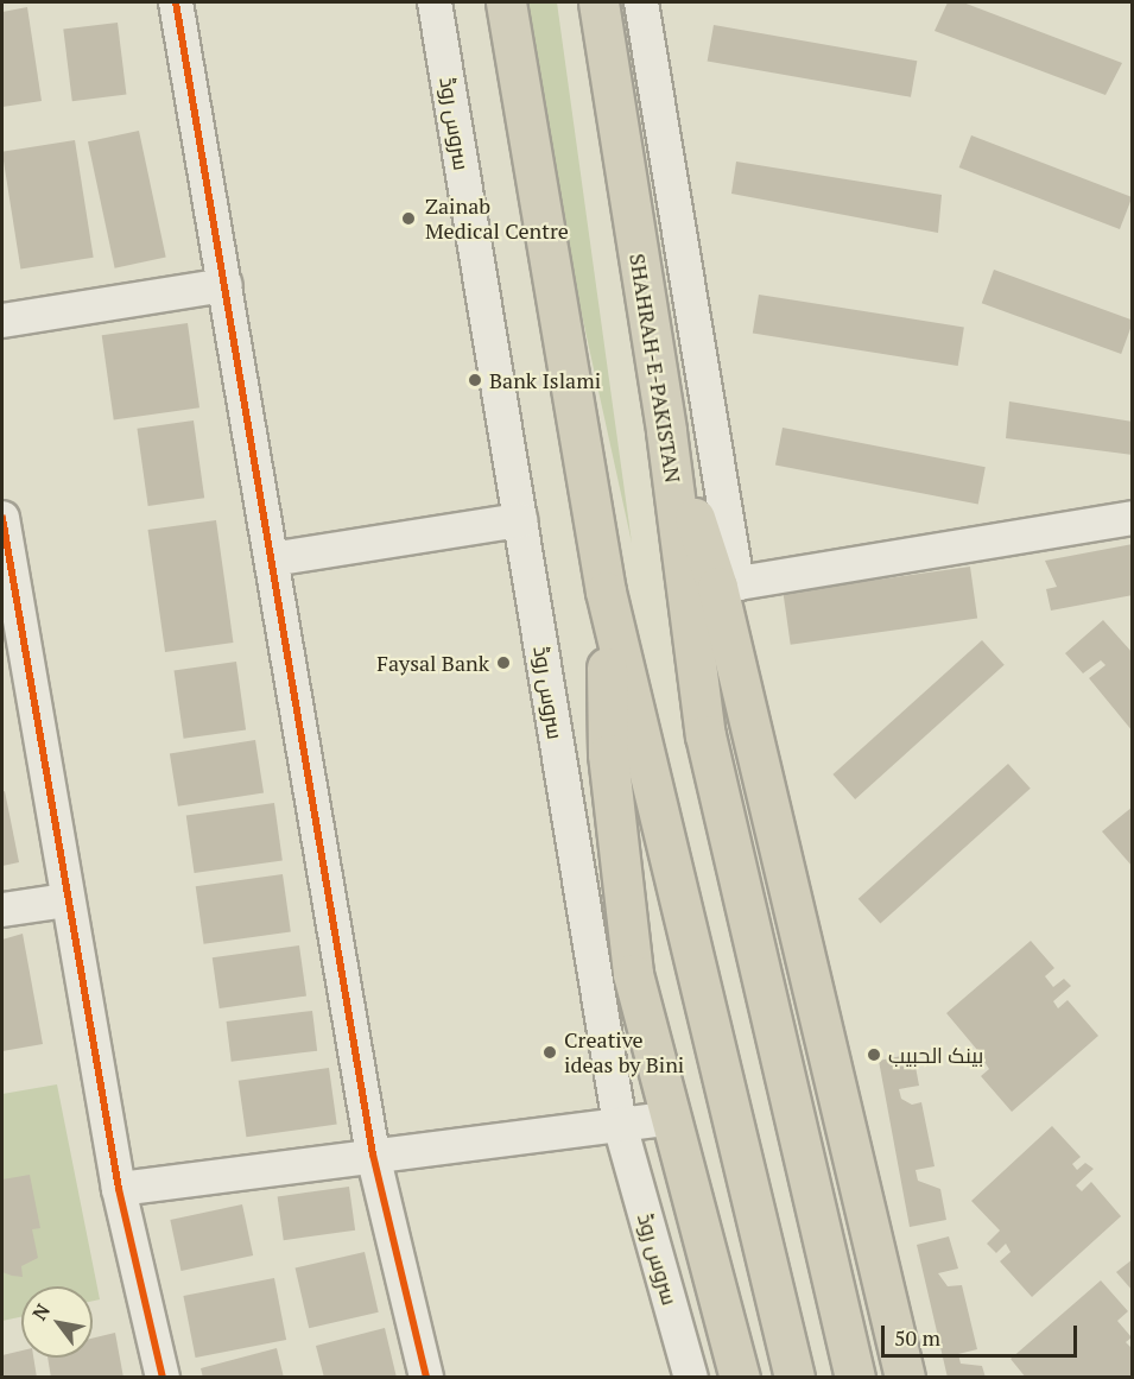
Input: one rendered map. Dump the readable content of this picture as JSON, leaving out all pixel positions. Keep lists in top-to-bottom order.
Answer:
{
  "streets": {
    "highway": ["SHAHRAH-E-PAKISTAN"],
    "street": ["سروس روڈ"]
  },
  "places": [
    "Zainab Medical Centre",
    "Bank Islami",
    "Faysal Bank",
    "Creative ideas by Bini",
    "بينک الحبيب"
  ],
  "scale_bar": "50 m",
  "north": "top left"
}
